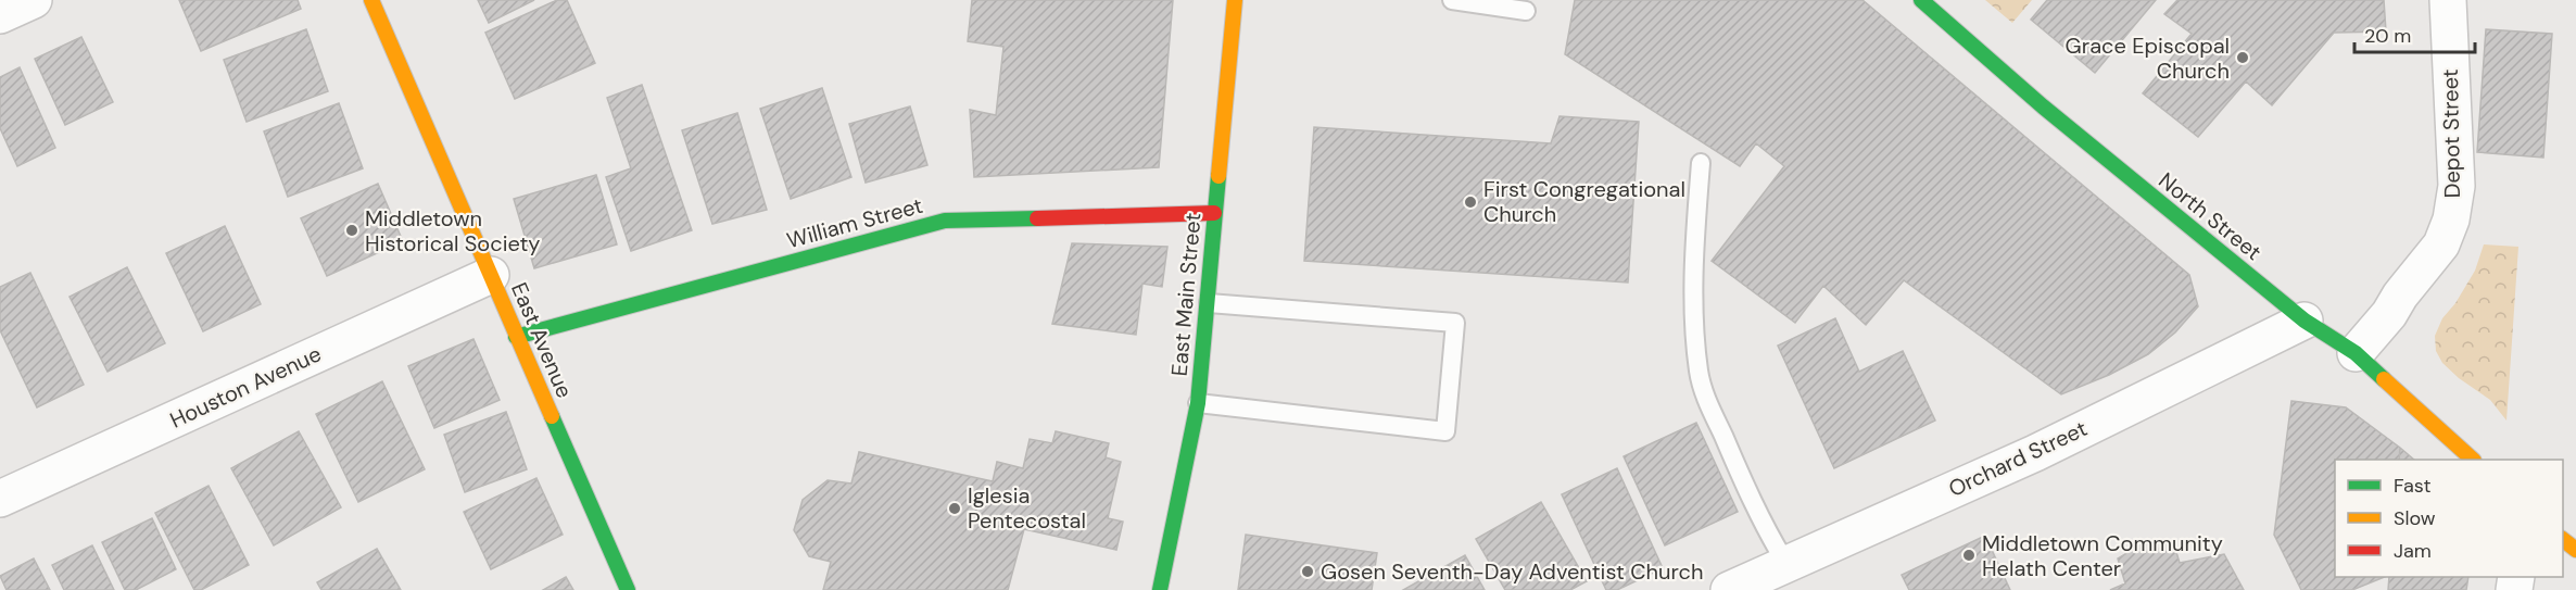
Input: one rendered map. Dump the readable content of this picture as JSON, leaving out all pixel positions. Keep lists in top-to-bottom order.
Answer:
{
  "streets": {
    "street": [
      "Depot Street",
      "North Street",
      "William Street",
      "East Main Street",
      "East Avenue",
      "Houston Avenue",
      "Orchard Street"
    ]
  },
  "crossings": [
    ["Depot Street", "North Street"],
    ["North Street", "Orchard Street"],
    ["William Street", "East Main Street"],
    ["William Street", "East Avenue"],
    ["East Avenue", "Houston Avenue"]
  ],
  "places": [
    "Grace Episcopal Church",
    "First Congregational Church",
    "Middletown Historical Society",
    "Iglesia Pentecostal",
    "Middletown Community Helath Center",
    "Gosen Seventh-Day Adventist Church"
  ],
  "legend": ["Fast", "Slow", "Jam"],
  "scale_bar": "20 m"
}
